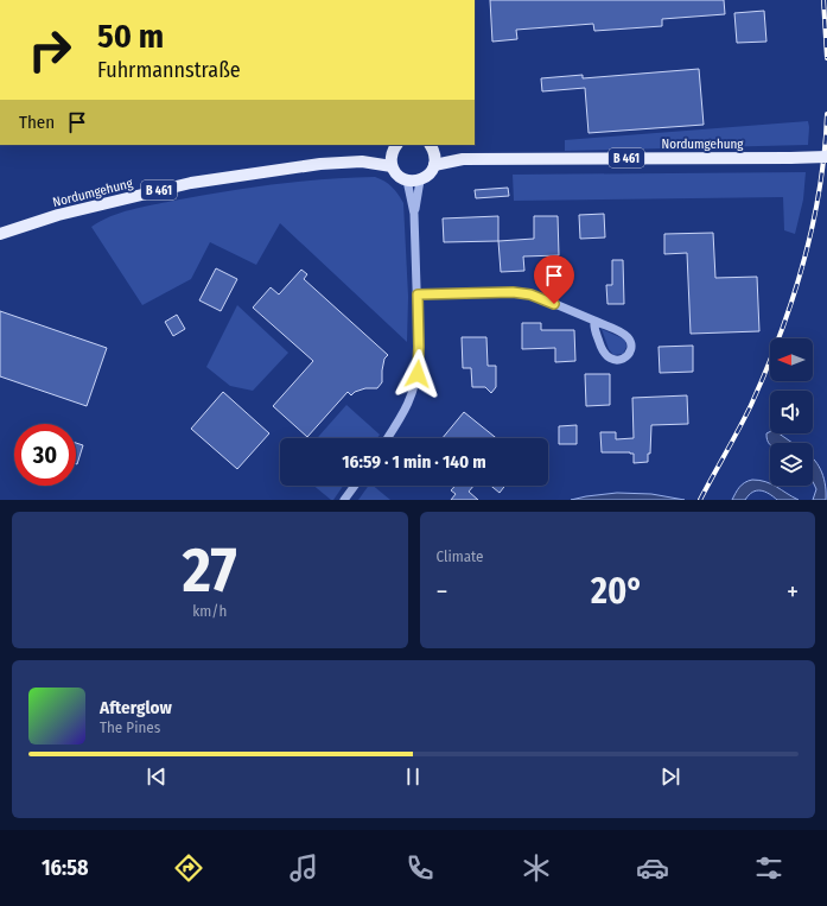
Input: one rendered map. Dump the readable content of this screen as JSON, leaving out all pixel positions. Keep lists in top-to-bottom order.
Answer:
{
  "streets": {
    "main road": ["Nordumgehung", "B 461"]
  },
  "north": "left",
  "page": {
    "turn": ["50 m", "Fuhrmannstraße"],
    "then": "Then",
    "limit": "30",
    "trip": "16:59 · 1 min · 140 m",
    "tile": [
      ["27", "km/h"],
      "Climate"
    ],
    "heat": ["−", "20°", "+"],
    "song": ["Afterglow", "The Pines"],
    "tabs": "16:58"
  }
}
